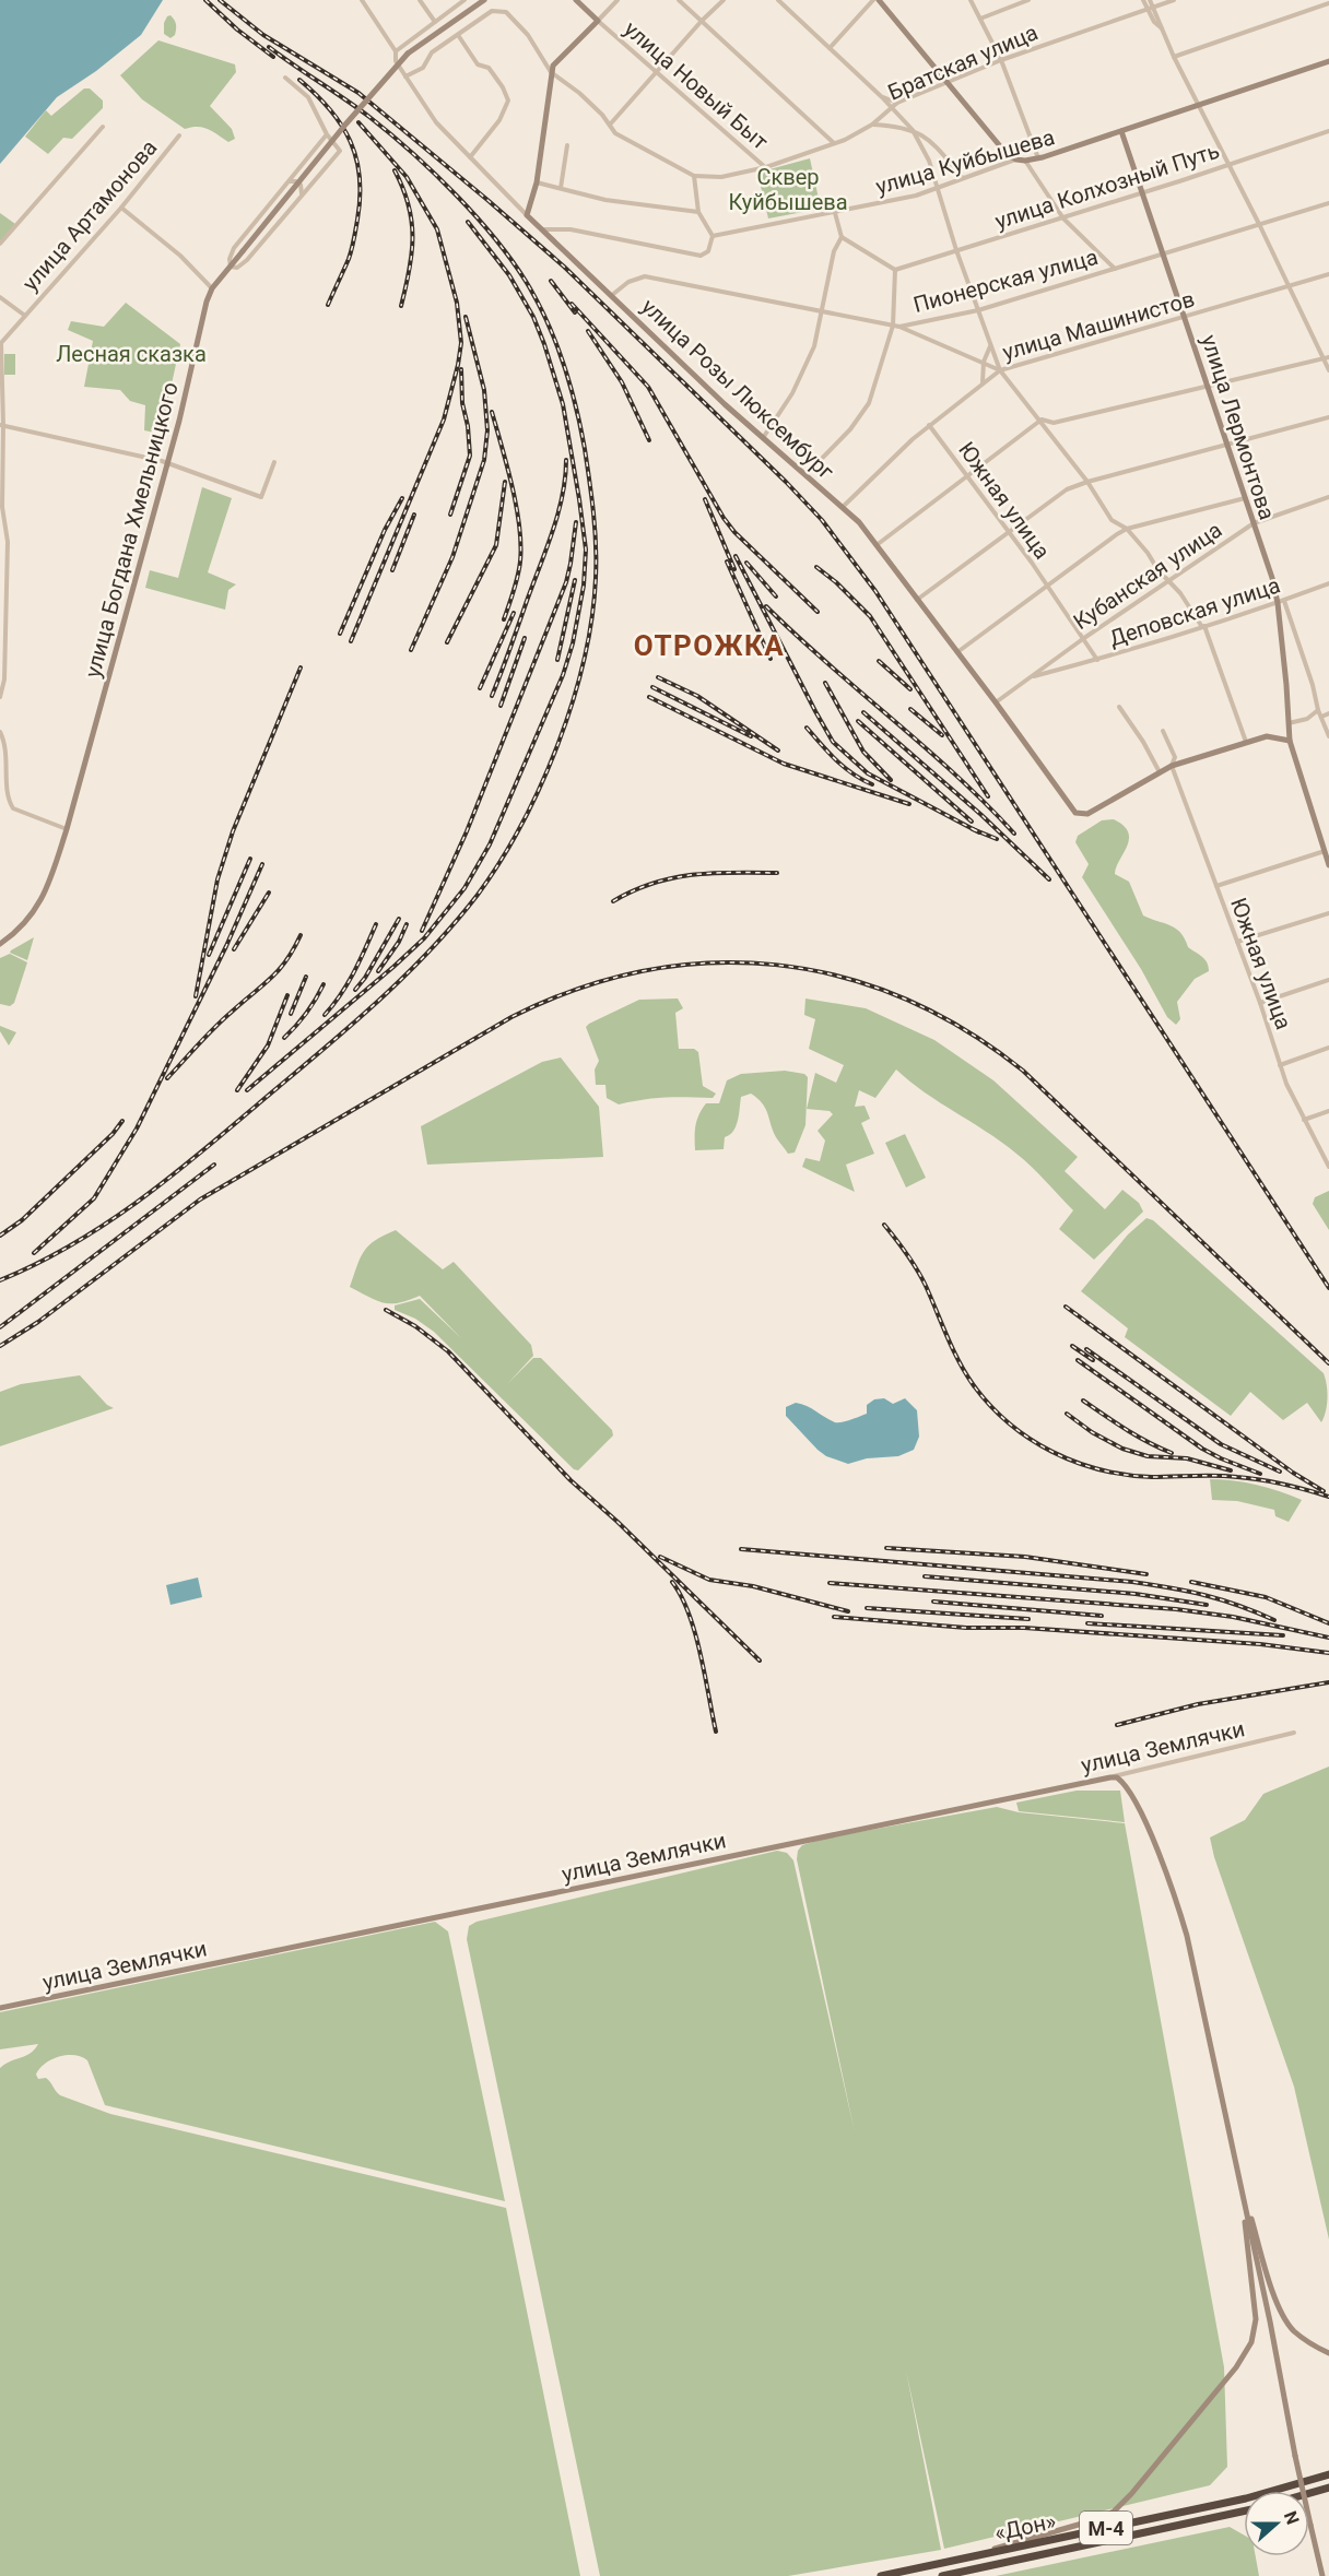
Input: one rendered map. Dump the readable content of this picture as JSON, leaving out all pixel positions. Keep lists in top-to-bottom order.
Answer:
{
  "streets": {
    "highway": ["«Дон»", "М-4"],
    "street": [
      "Братская улица",
      "улица Новый Быт",
      "улица Куйбышева",
      "улица Колхозный Путь",
      "улица Артамонова",
      "Пионерская улица",
      "улица Машинистов",
      "улица Розы Люксембург",
      "улица Лермонтова",
      "Южная улица",
      "улица Богдана Хмельницкого",
      "Кубанская улица",
      "Деповская улица",
      "улица Землячки"
    ]
  },
  "crossings": [
    ["Братская улица", "улица Новый Быт"],
    ["улица Куйбышева", "улица Лермонтова"],
    ["улица Колхозный Путь", "улица Лермонтова"],
    ["Пионерская улица", "улица Розы Люксембург"],
    ["Пионерская улица", "улица Лермонтова"],
    ["улица Машинистов", "улица Розы Люксембург"],
    ["улица Машинистов", "улица Лермонтова"],
    ["улица Машинистов", "Южная улица"],
    ["улица Розы Люксембург", "Кубанская улица"],
    ["улица Лермонтова", "Кубанская улица"],
    ["улица Лермонтова", "Деповская улица"],
    ["Южная улица", "Кубанская улица"],
    ["Южная улица", "Деповская улица"],
    ["Кубанская улица", "Деповская улица"]
  ],
  "districts": ["ОТРОЖКА"],
  "parks": ["Сквер Куйбышева", "Лесная сказка"],
  "north": "right"
}
